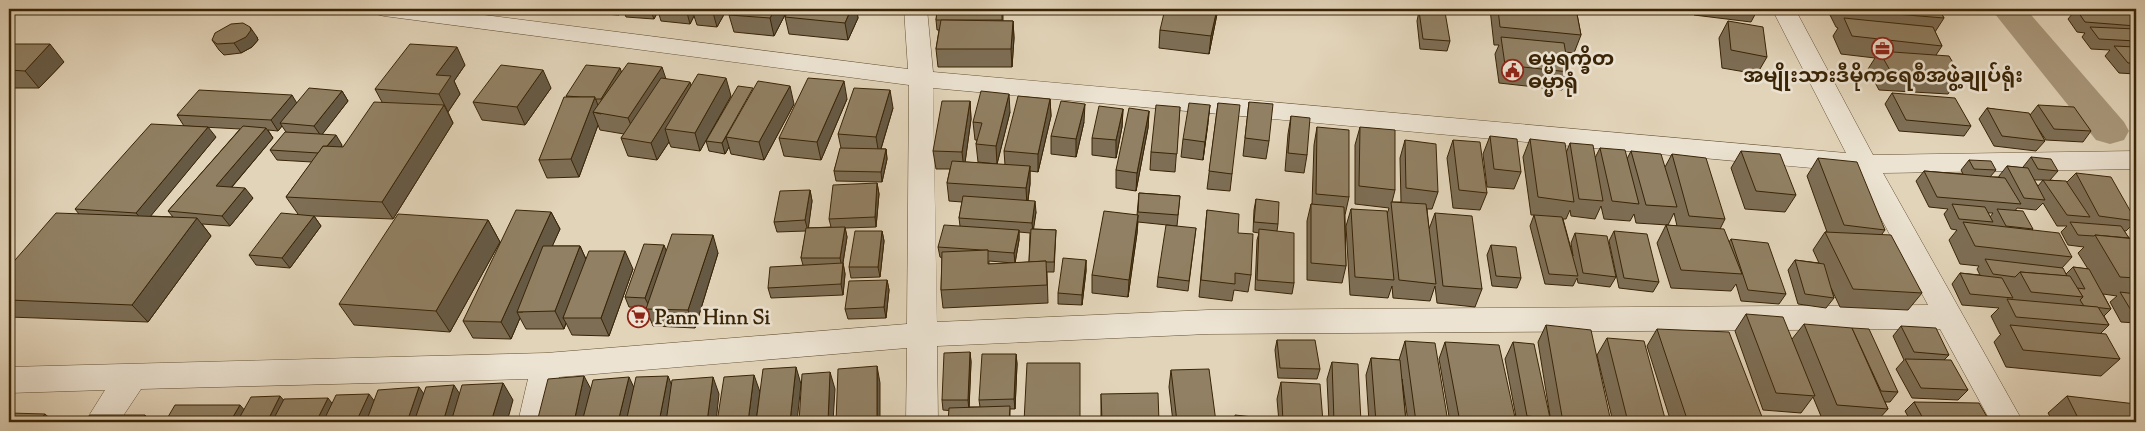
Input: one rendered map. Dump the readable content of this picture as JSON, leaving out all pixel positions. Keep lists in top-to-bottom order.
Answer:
{
  "places": {
    "office": ["အမျိုးသားဒီမိုကရေစီအဖွဲ့ချုပ်ရုံး"],
    "public building": ["ဓမ္မရက္ခိတ ဓမ္မာရုံ"],
    "supermarket": ["Pann Hinn Si"]
  }
}
